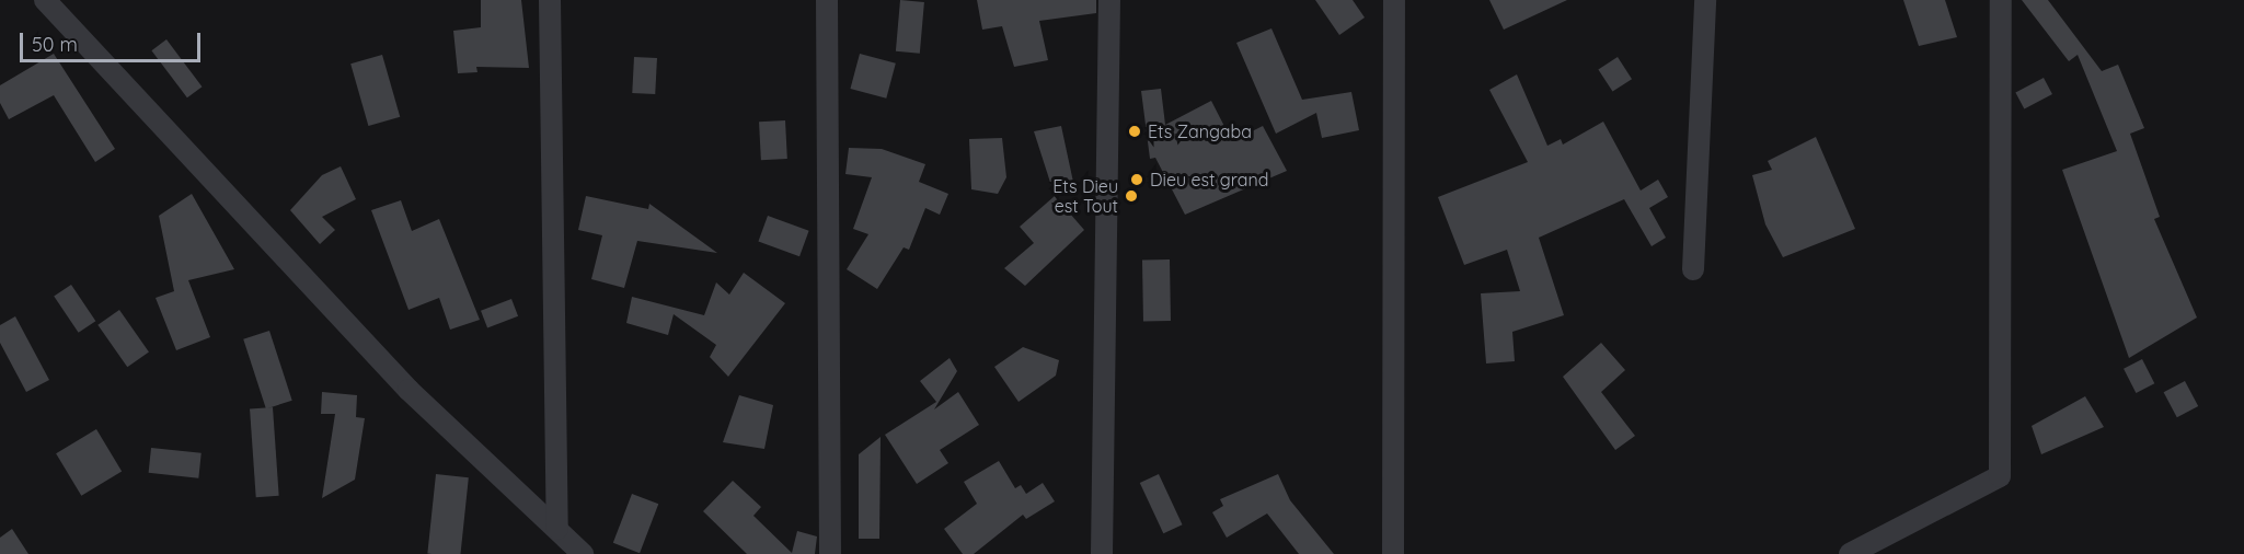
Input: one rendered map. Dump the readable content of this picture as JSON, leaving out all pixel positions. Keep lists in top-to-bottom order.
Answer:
{
  "places": ["Ets Zangaba", "Dieu est grand", "Ets Dieu est Tout"],
  "scale_bar": "50 m"
}
